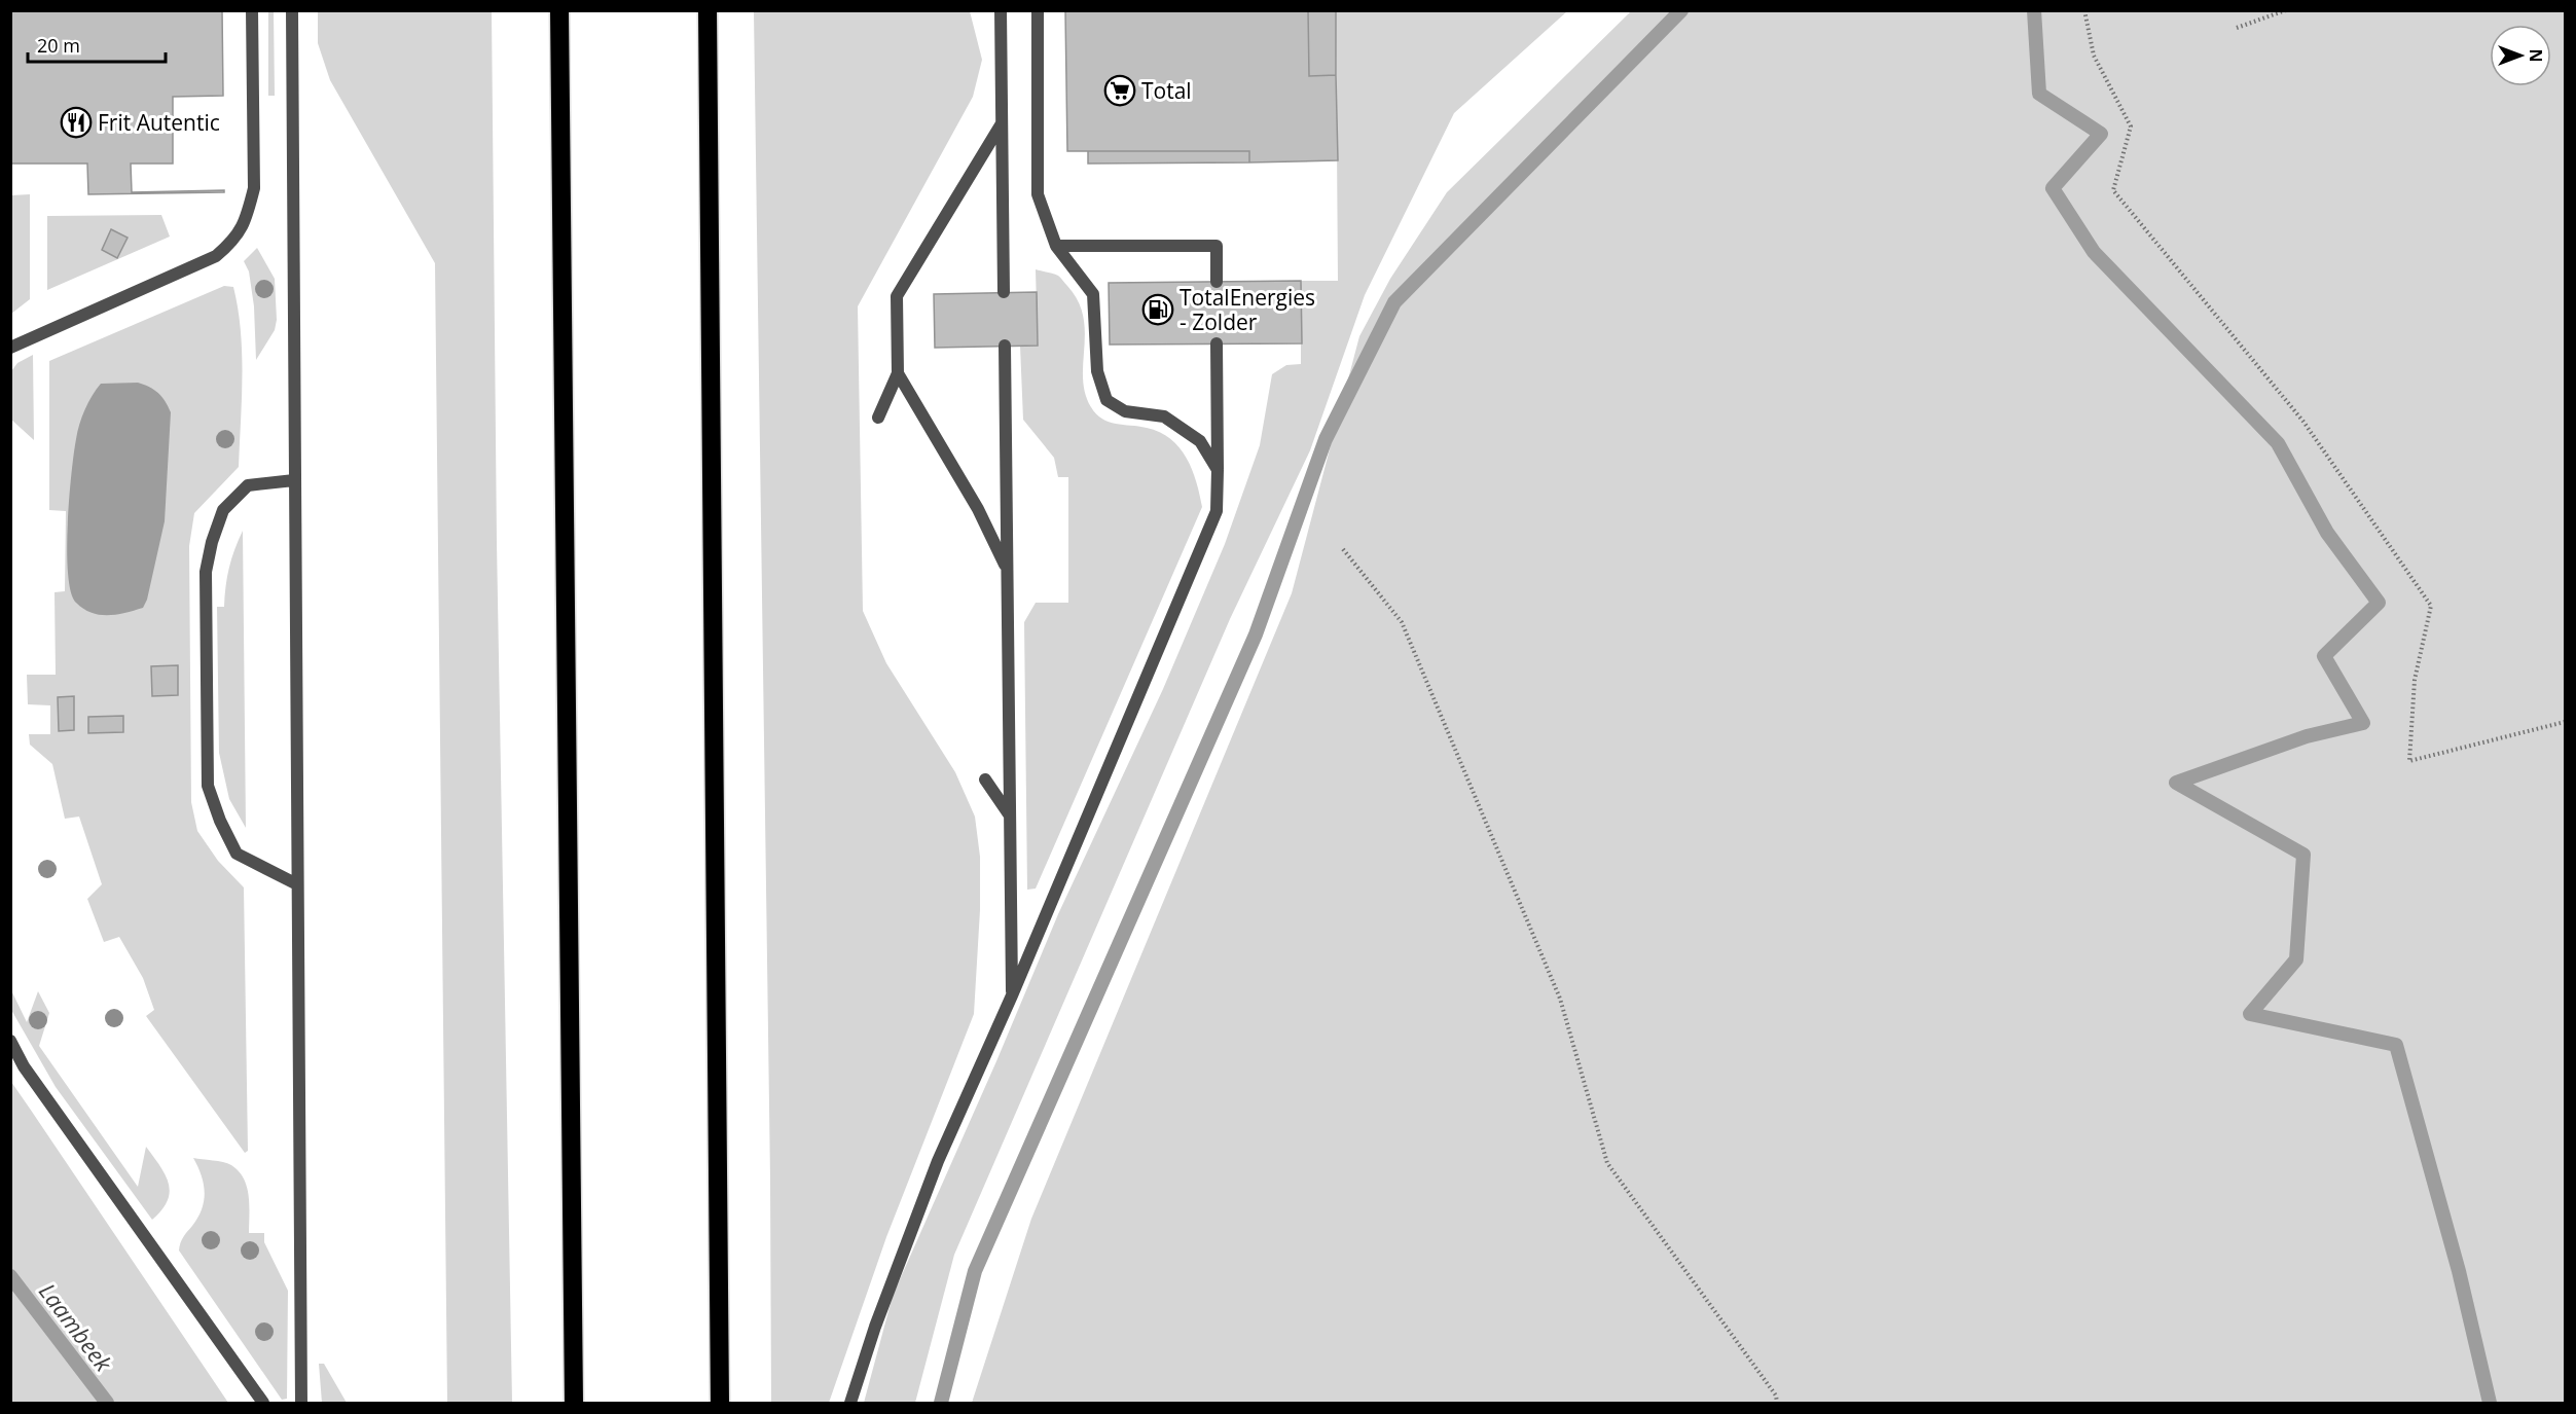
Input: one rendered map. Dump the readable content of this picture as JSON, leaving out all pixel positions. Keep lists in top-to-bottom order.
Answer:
{
  "water": ["Laambeek"],
  "places": {
    "supermarket": ["Total"],
    "restaurant": ["Frit Autentic"],
    "fuel station": ["TotalEnergies - Zolder"]
  },
  "scale_bar": "20 m",
  "north": "right"
}
